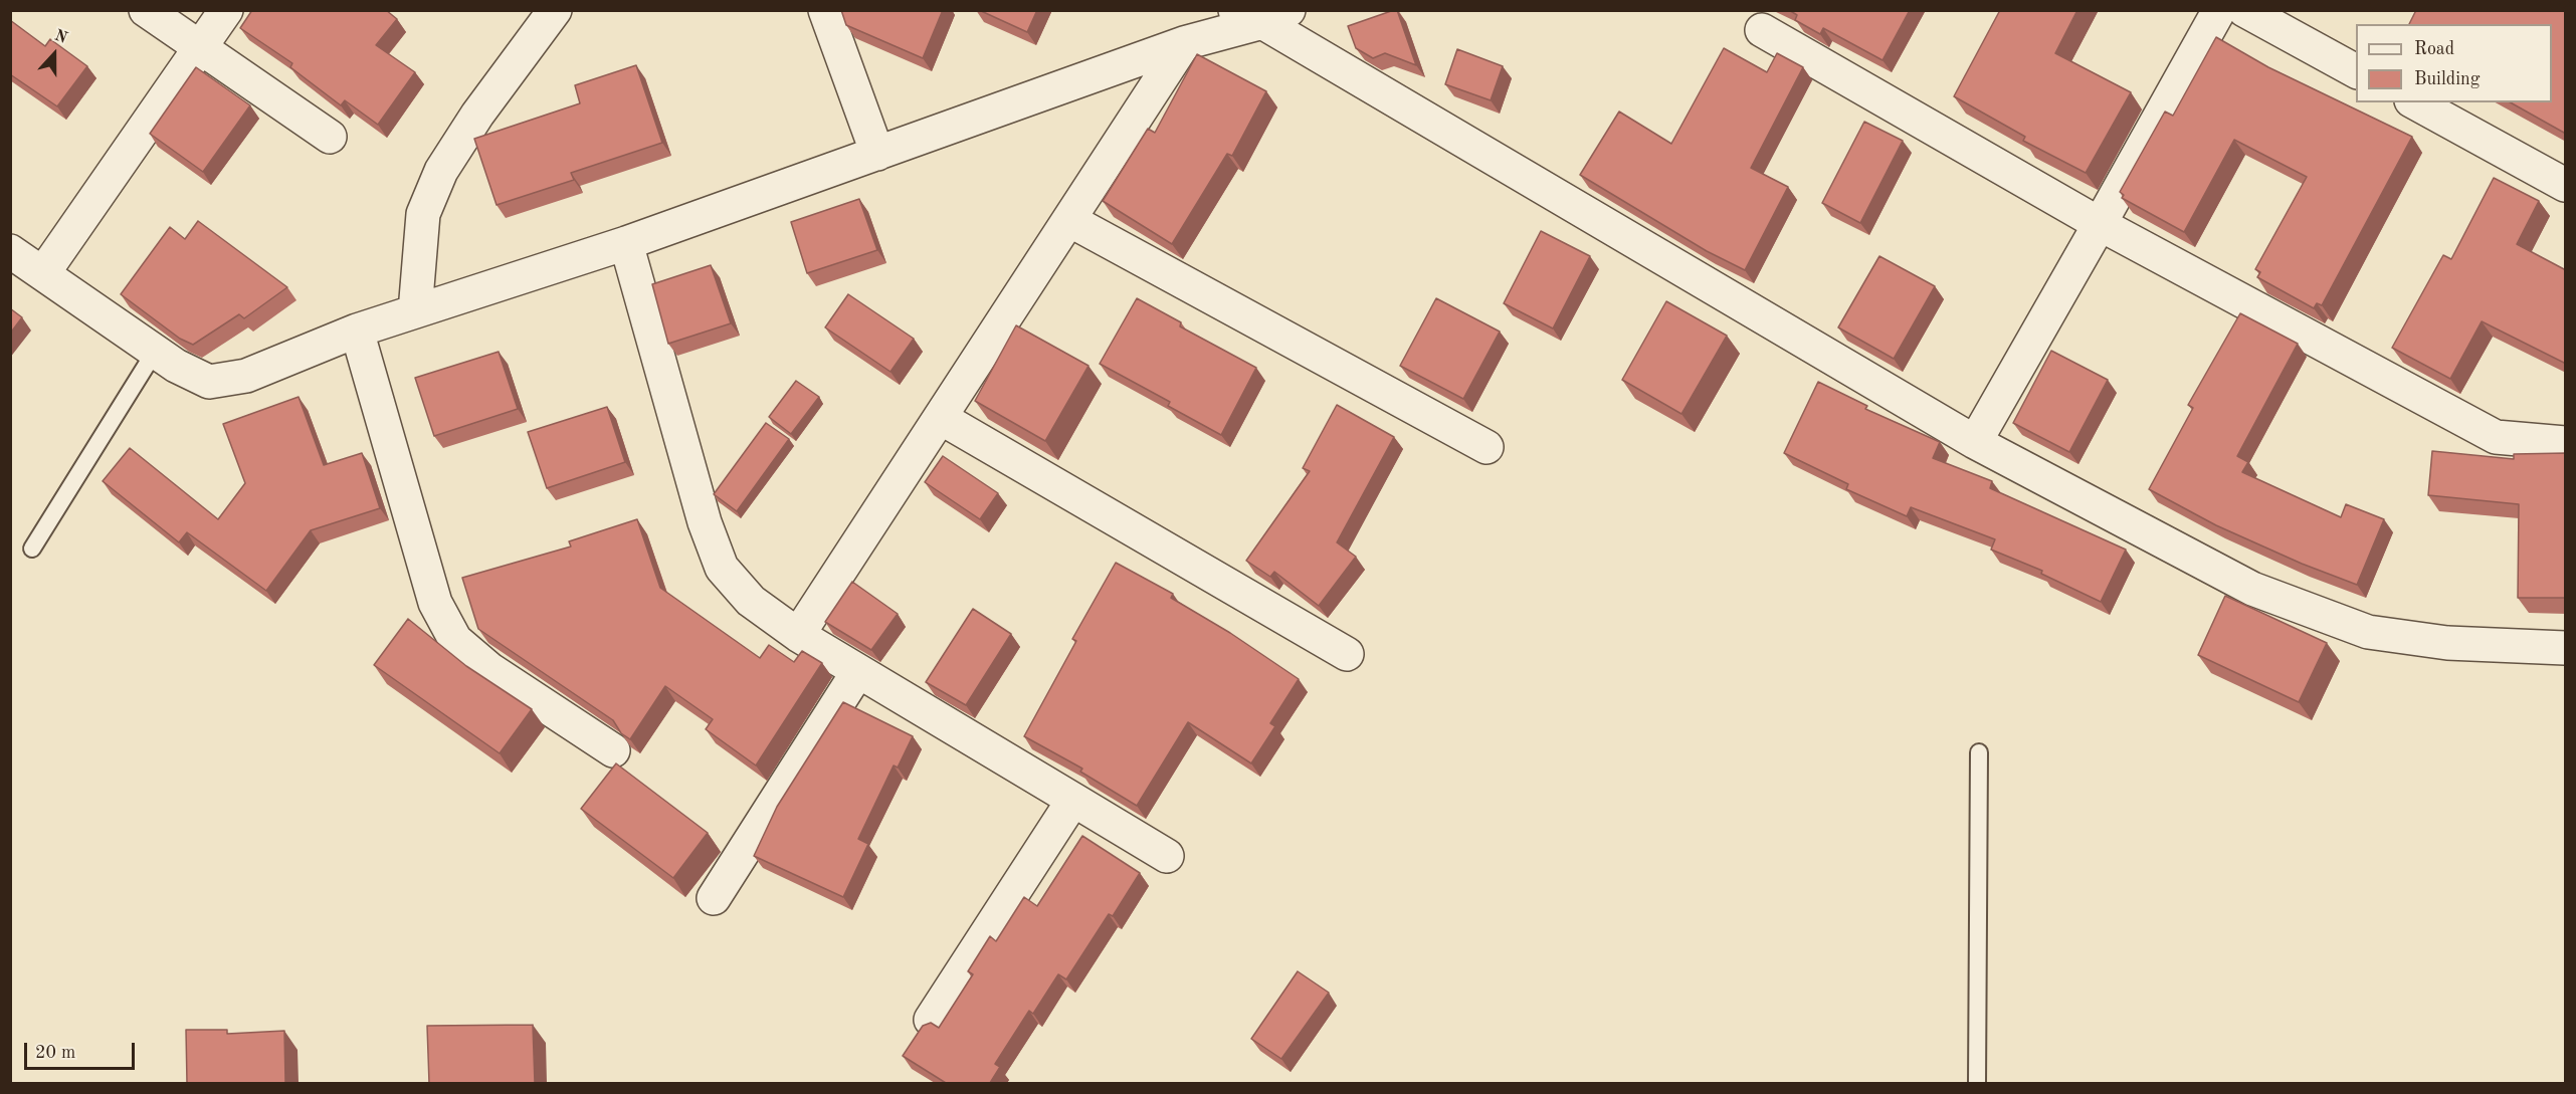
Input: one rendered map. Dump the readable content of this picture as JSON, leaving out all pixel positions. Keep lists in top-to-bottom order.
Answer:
{
  "legend": ["Road", "Building"],
  "scale_bar": "20 m",
  "north": "top"
}
